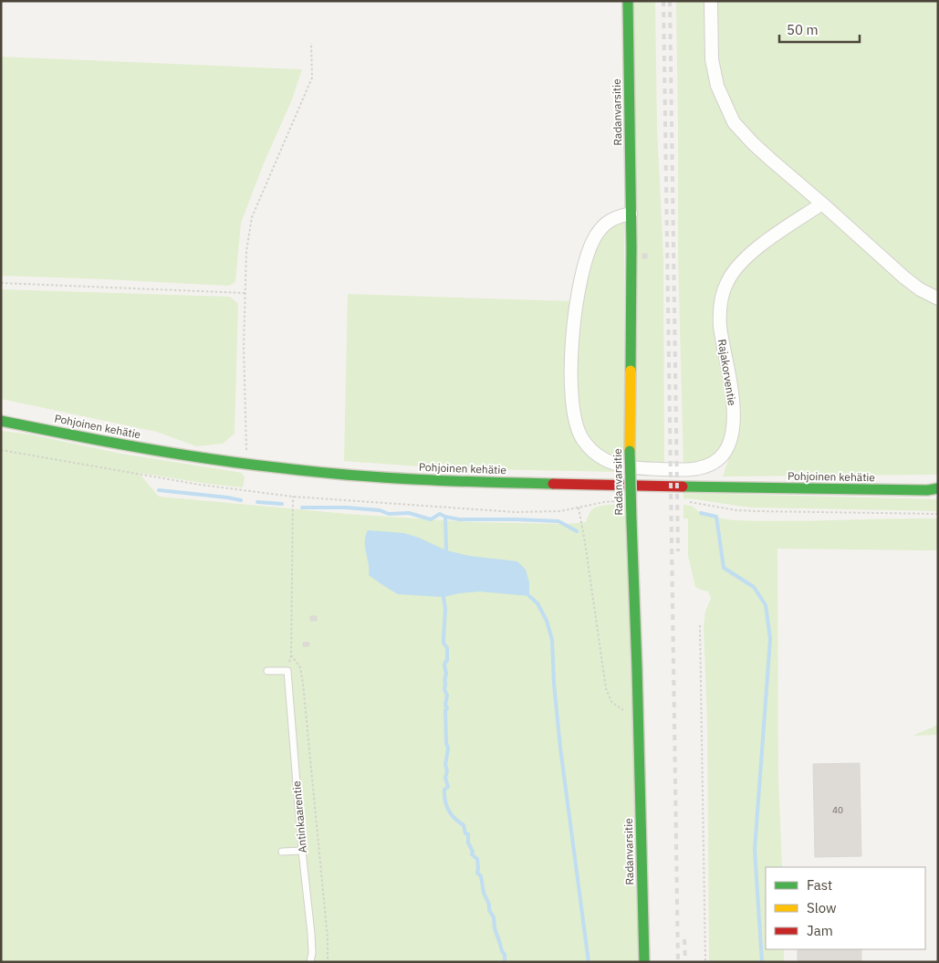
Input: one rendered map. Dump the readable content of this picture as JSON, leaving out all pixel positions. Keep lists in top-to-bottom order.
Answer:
{
  "streets": {
    "street": ["Radanvarsitie", "Rajakorventie", "Pohjoinen kehätie"],
    "lane": ["Antinkaarentie"]
  },
  "crossings": [
    ["Radanvarsitie", "Rajakorventie"]
  ],
  "house_numbers": ["40"],
  "legend": ["Fast", "Slow", "Jam"],
  "scale_bar": "50 m"
}
